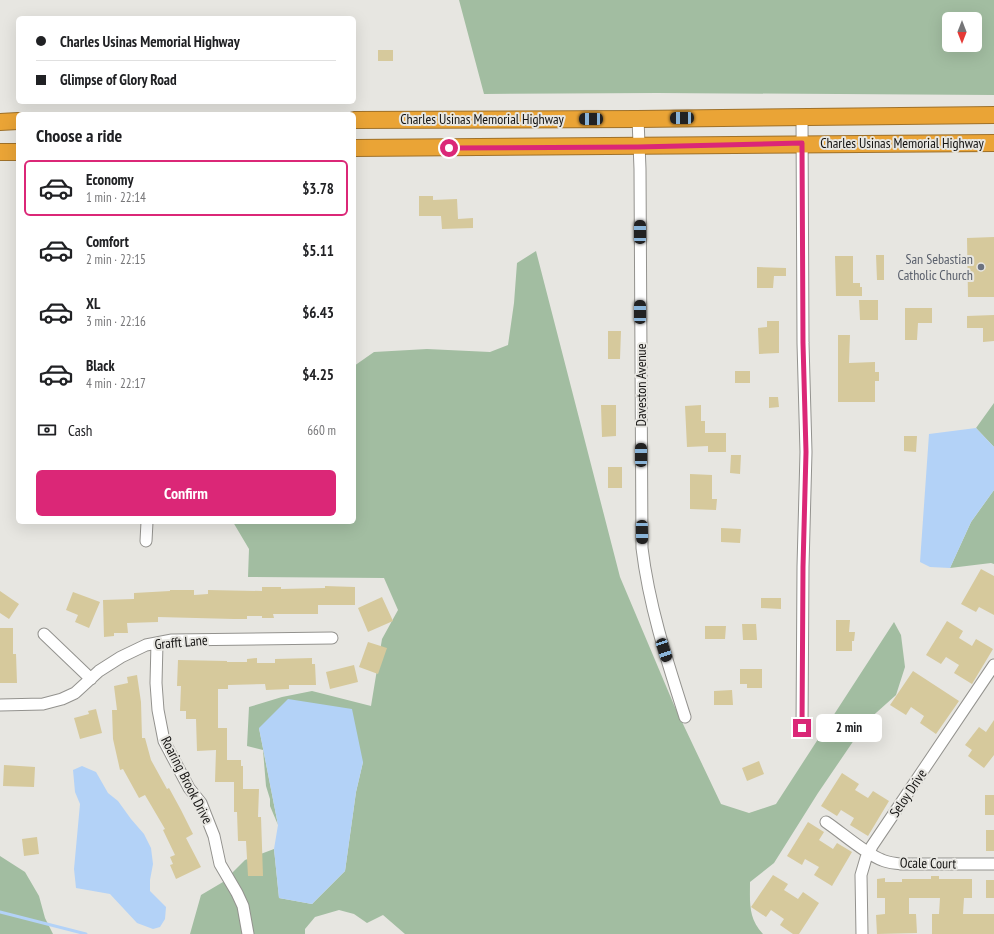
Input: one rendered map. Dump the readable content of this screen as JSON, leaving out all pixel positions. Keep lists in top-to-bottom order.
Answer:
{
  "streets": {
    "highway": ["Charles Usinas Memorial Highway"],
    "street": [
      "Daveston Avenue",
      "Grafft Lane",
      "Roaring Brook Drive",
      "Seloy Drive",
      "Ocale Court"
    ]
  },
  "crossings": [
    ["Charles Usinas Memorial Highway", "Daveston Avenue"],
    ["Grafft Lane", "Roaring Brook Drive"],
    ["Seloy Drive", "Ocale Court"]
  ],
  "places": ["San Sebastian Catholic Church"],
  "north": "bottom",
  "page": {
    "banner": ["Charles Usinas Memorial Highway", "Glimpse of Glory Road"],
    "heading": "Choose a ride",
    "list": [
      {
        "name": "Economy",
        "note": "1 min · 22:14",
        "value": "$3.78"
      },
      {
        "name": "Comfort",
        "note": "2 min · 22:15",
        "value": "$5.11"
      },
      {
        "name": "XL",
        "note": "3 min · 22:16",
        "value": "$6.43"
      },
      {
        "name": "Black",
        "note": "4 min · 22:17",
        "value": "$4.25"
      }
    ],
    "pay": ["Cash", "660 m"],
    "buttons": "Confirm",
    "bubble": "2 min"
  }
}
